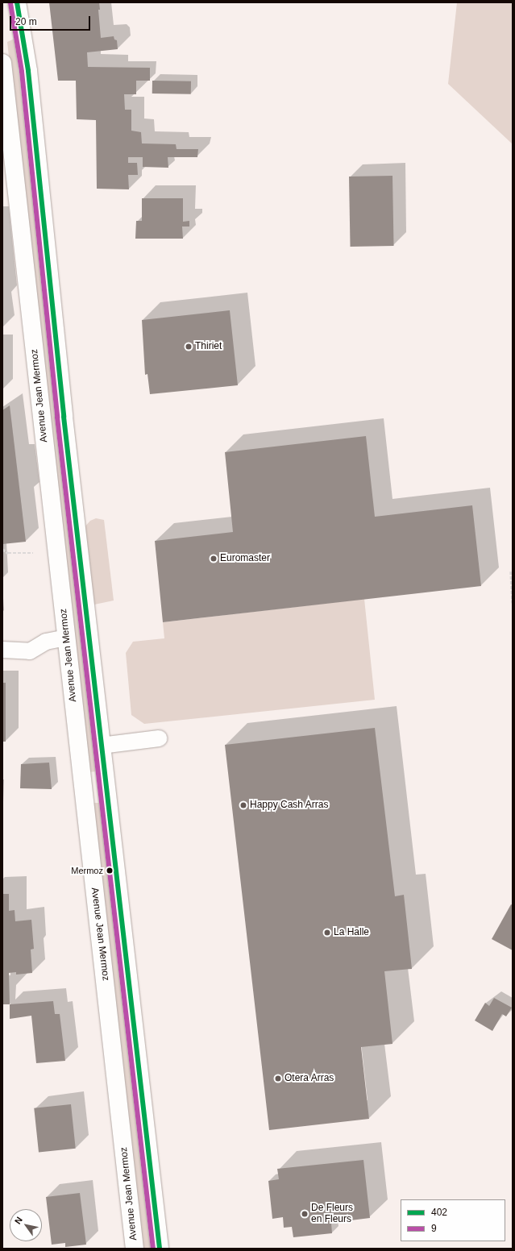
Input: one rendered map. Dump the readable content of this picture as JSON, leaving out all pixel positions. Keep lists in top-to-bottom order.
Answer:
{
  "streets": {
    "main road": ["Avenue Jean Mermoz"]
  },
  "places": [
    "Thiriet",
    "Euromaster",
    "Happy Cash Arras",
    "Mermoz",
    "La Halle",
    "Otera Arras",
    "De Fleurs en Fleurs"
  ],
  "lines": ["transit line 402", "transit line 9"],
  "legend": ["402", "9"],
  "scale_bar": "20 m",
  "north": "top left"
}
